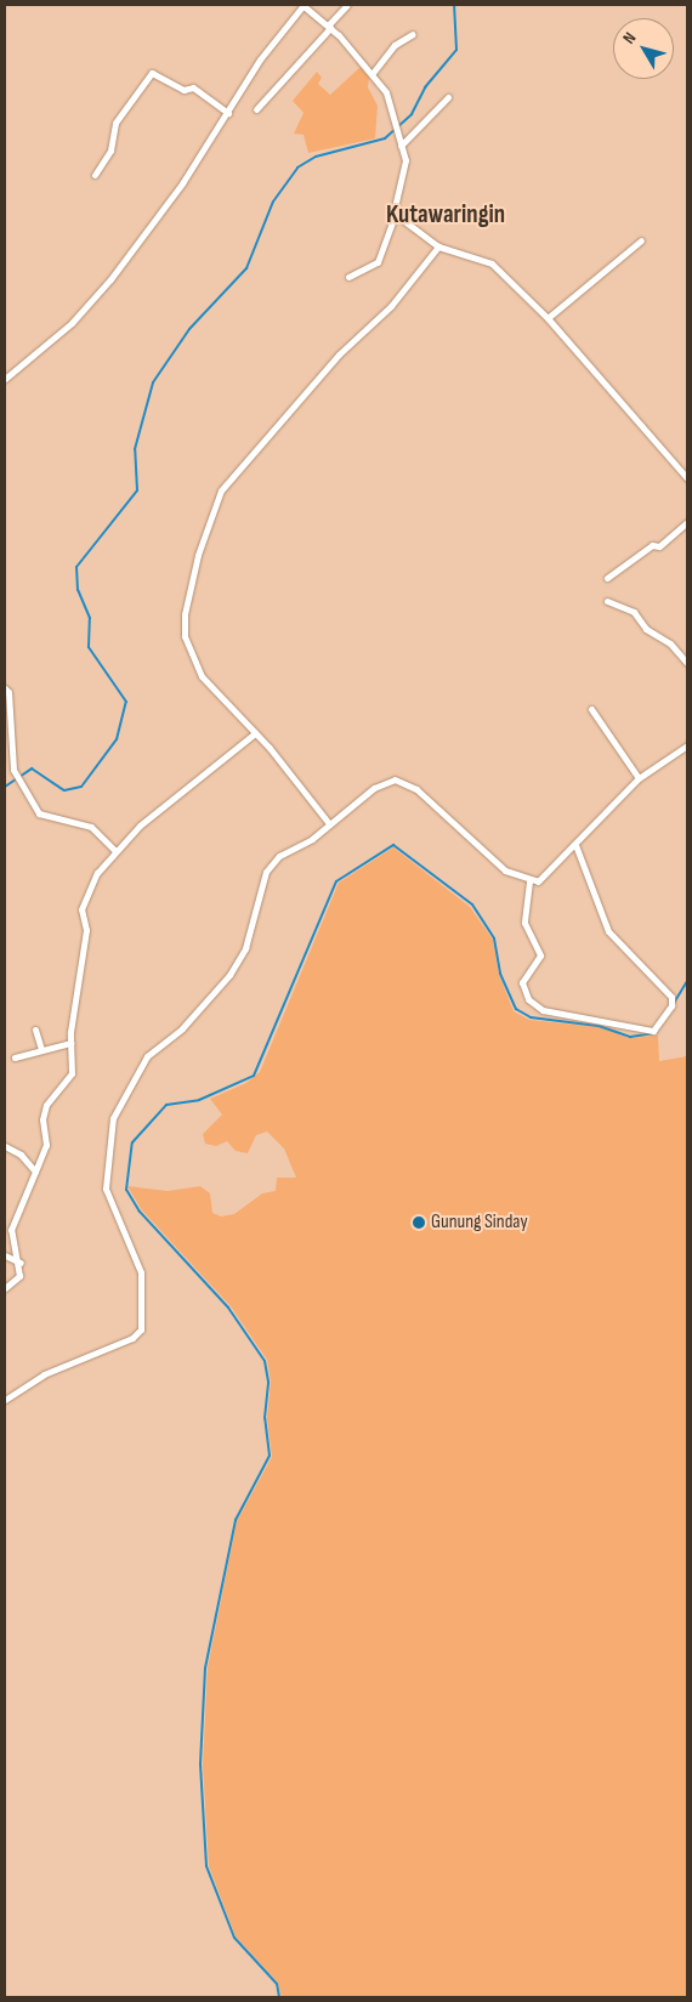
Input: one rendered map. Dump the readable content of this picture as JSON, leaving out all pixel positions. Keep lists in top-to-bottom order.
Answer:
{
  "districts": ["Kutawaringin"],
  "places": ["Gunung Sinday"],
  "north": "top left"
}
